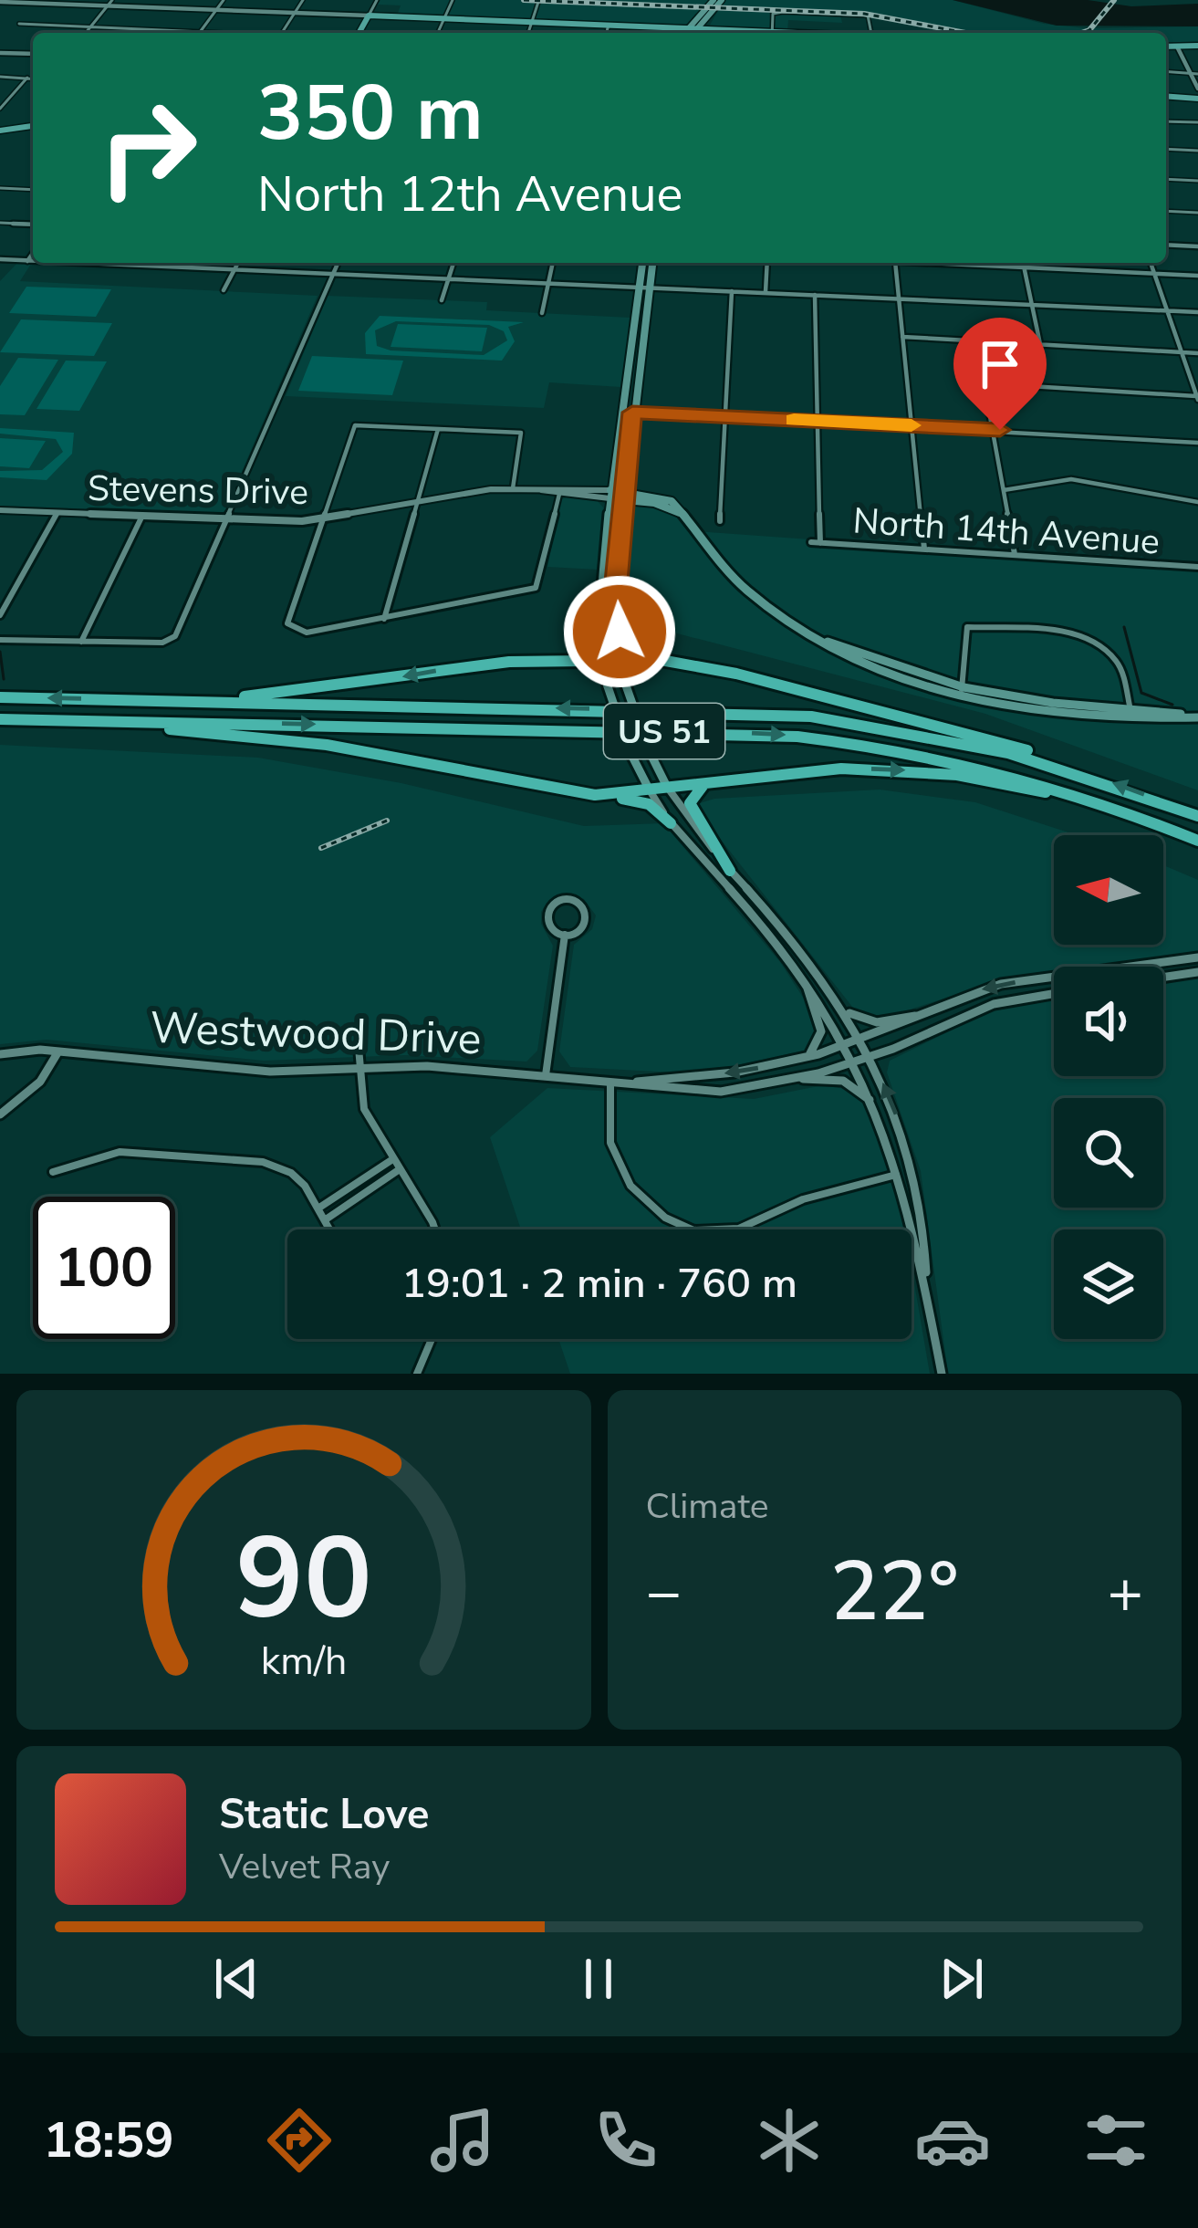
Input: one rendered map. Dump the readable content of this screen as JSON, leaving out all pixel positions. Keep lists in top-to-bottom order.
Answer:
{
  "streets": {
    "highway": ["US 51"],
    "street": ["Stevens Drive", "North 14th Avenue", "Westwood Drive"]
  },
  "north": "left",
  "page": {
    "turn": ["350 m", "North 12th Avenue"],
    "limit": "100",
    "trip": "19:01 · 2 min · 760 m",
    "tile": "Climate",
    "heat": ["−", "22°", "+"],
    "song": ["Static Love", "Velvet Ray"],
    "tabs": "18:59",
    "gauge": ["90", "km/h"]
  }
}
